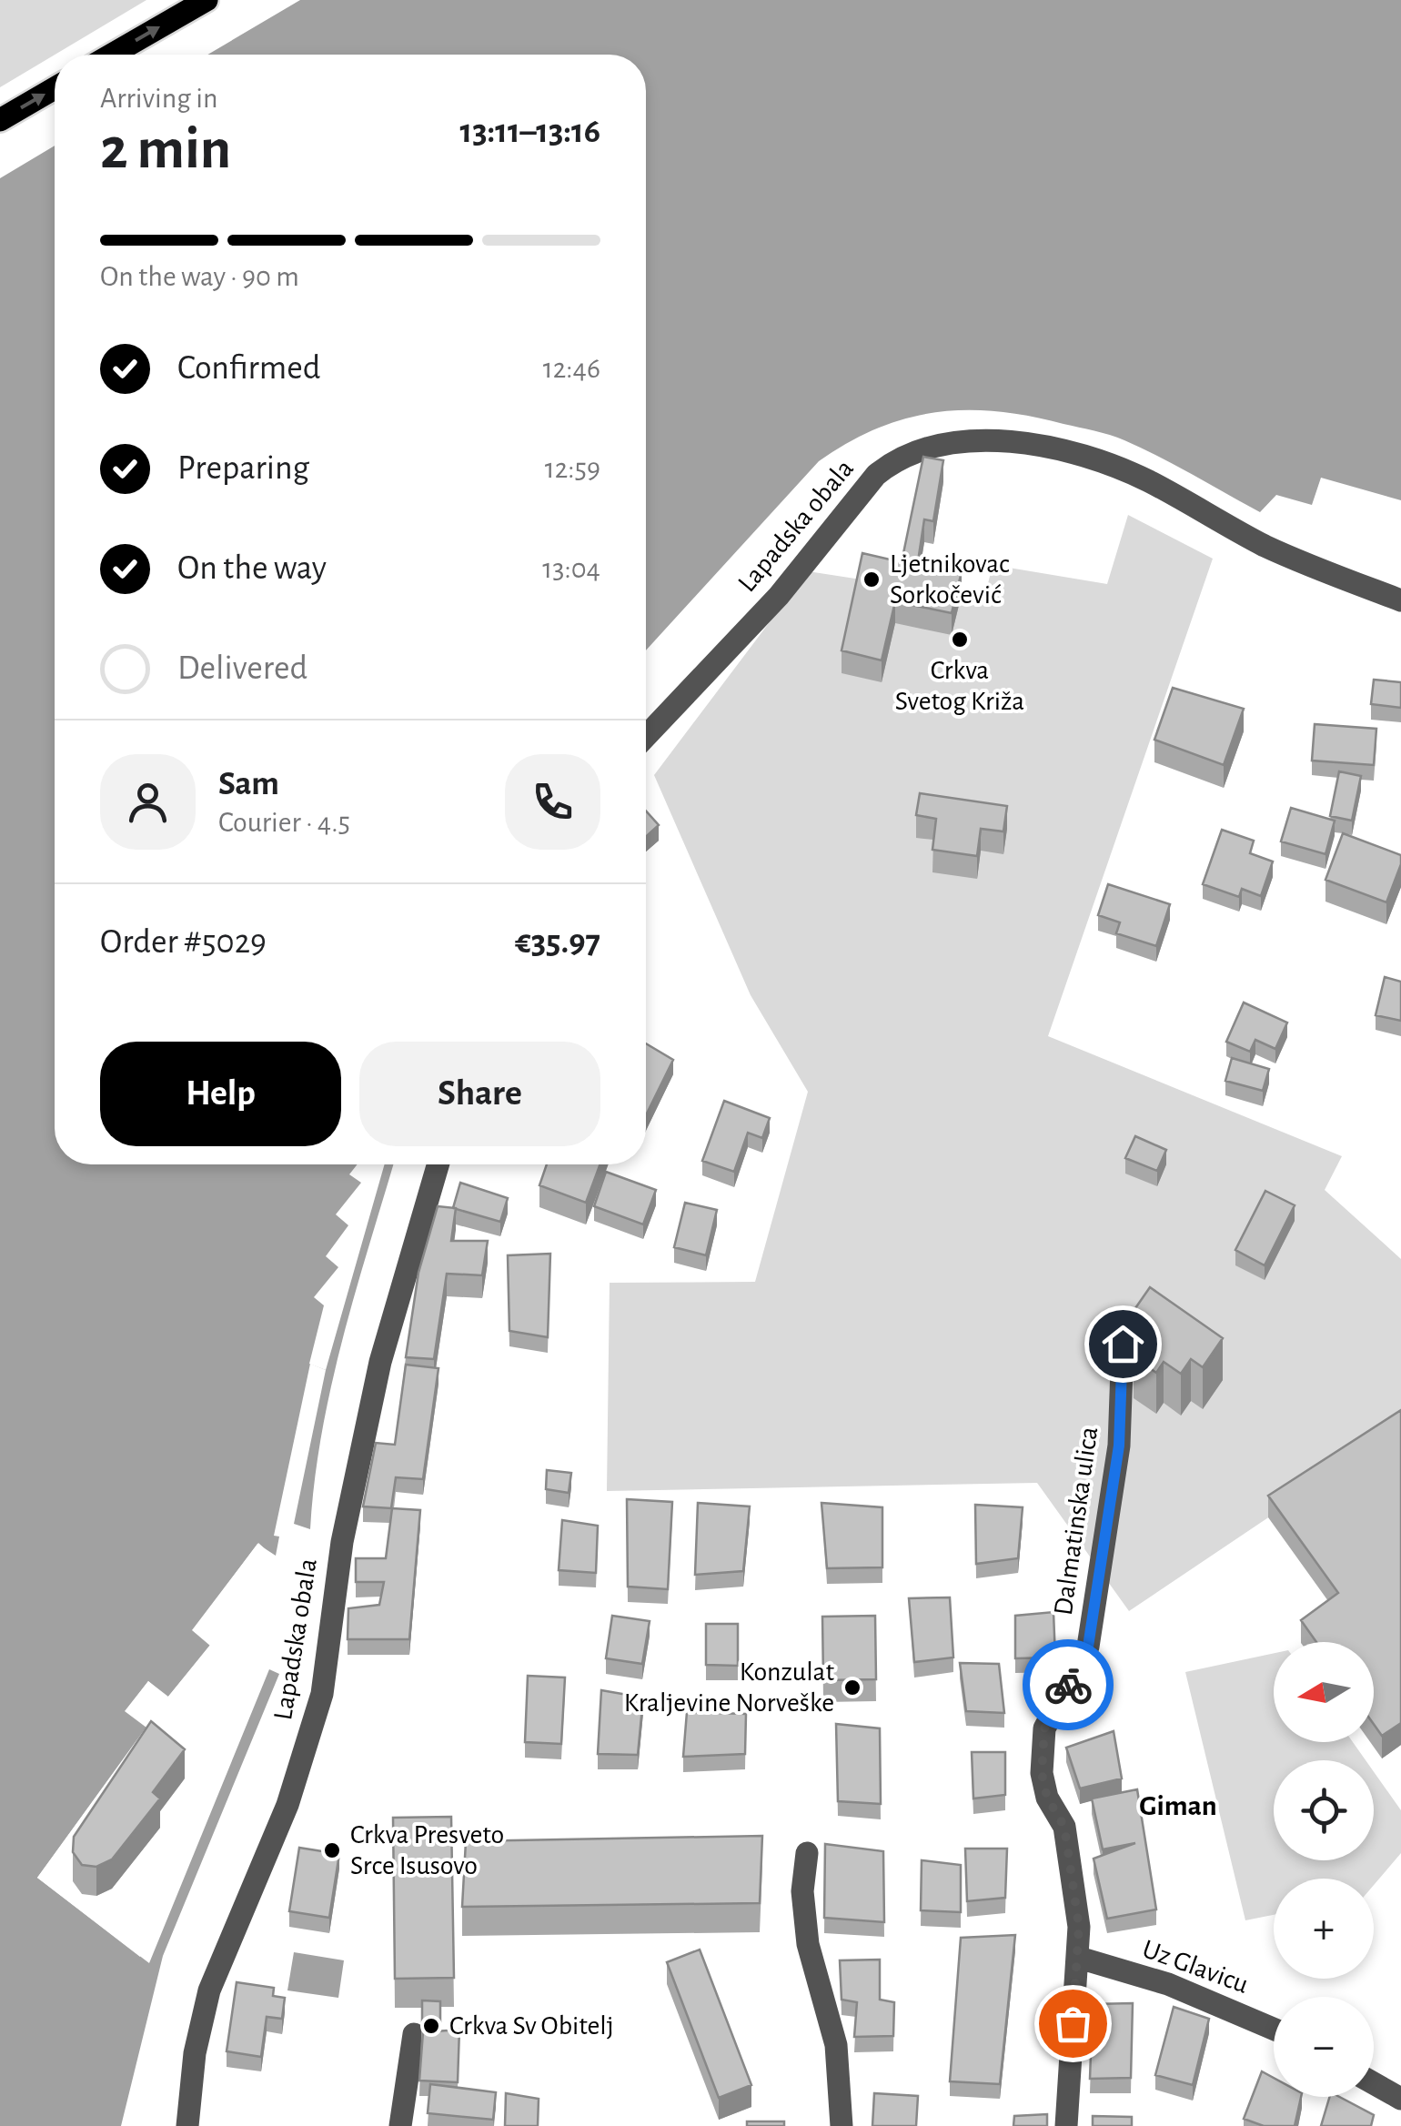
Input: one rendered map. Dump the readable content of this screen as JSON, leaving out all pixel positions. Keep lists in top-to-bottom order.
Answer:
{
  "streets": {
    "street": ["Lapadska obala", "Dalmatinska ulica", "Uz Glavicu"]
  },
  "crossings": [
    ["Dalmatinska ulica", "Uz Glavicu"]
  ],
  "districts": ["Giman"],
  "places": [
    "Ljetnikovac Sorkočević",
    "Crkva Svetog Križa",
    "Konzulat Kraljevine Norveške",
    "Crkva Presveto Srce Isusovo",
    "Crkva Sv Obitelj"
  ],
  "north": "left",
  "page": {
    "heading": ["2 min", "Arriving in", "13:11–13:16"],
    "panel": [
      "Sam",
      "Courier · 4.5",
      "Order #5029",
      "€35.97"
    ],
    "bar": "On the way · 90 m",
    "list": [
      ["Confirmed", "12:46"],
      ["Preparing", "12:59"],
      ["On the way", "13:04"],
      "Delivered"
    ],
    "buttons": ["Help", "Share"],
    "map_buttons": ["+", "−"]
  }
}
